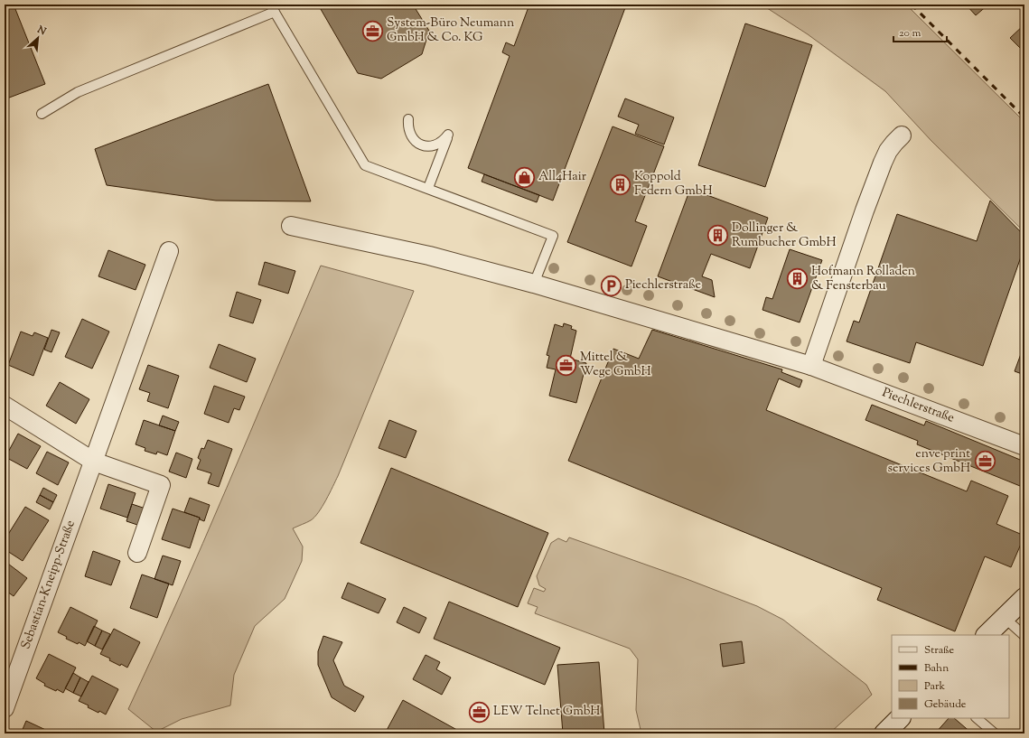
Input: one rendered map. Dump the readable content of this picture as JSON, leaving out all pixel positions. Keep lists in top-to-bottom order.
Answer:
{
  "streets": {
    "street": ["Piechlerstraße", "Sebastian-Kneipp-Straße"]
  },
  "places": {
    "office": [
      "System-Büro Neumann GmbH & Co. KG",
      "Mittel & Wege GmbH",
      "enve print services GmbH",
      "LEW Telnet GmbH"
    ],
    "shop": ["All4Hair"],
    "building": ["Koppold Federn GmbH", "Dollinger & Rumbucher GmbH", "Hofmann Rolladen & Fensterbau"],
    "parking": ["Piechlerstraße"]
  },
  "legend": [
    "Straße",
    "Bahn",
    "Park",
    "Gebäude"
  ],
  "scale_bar": "20 m",
  "north": "top right"
}
